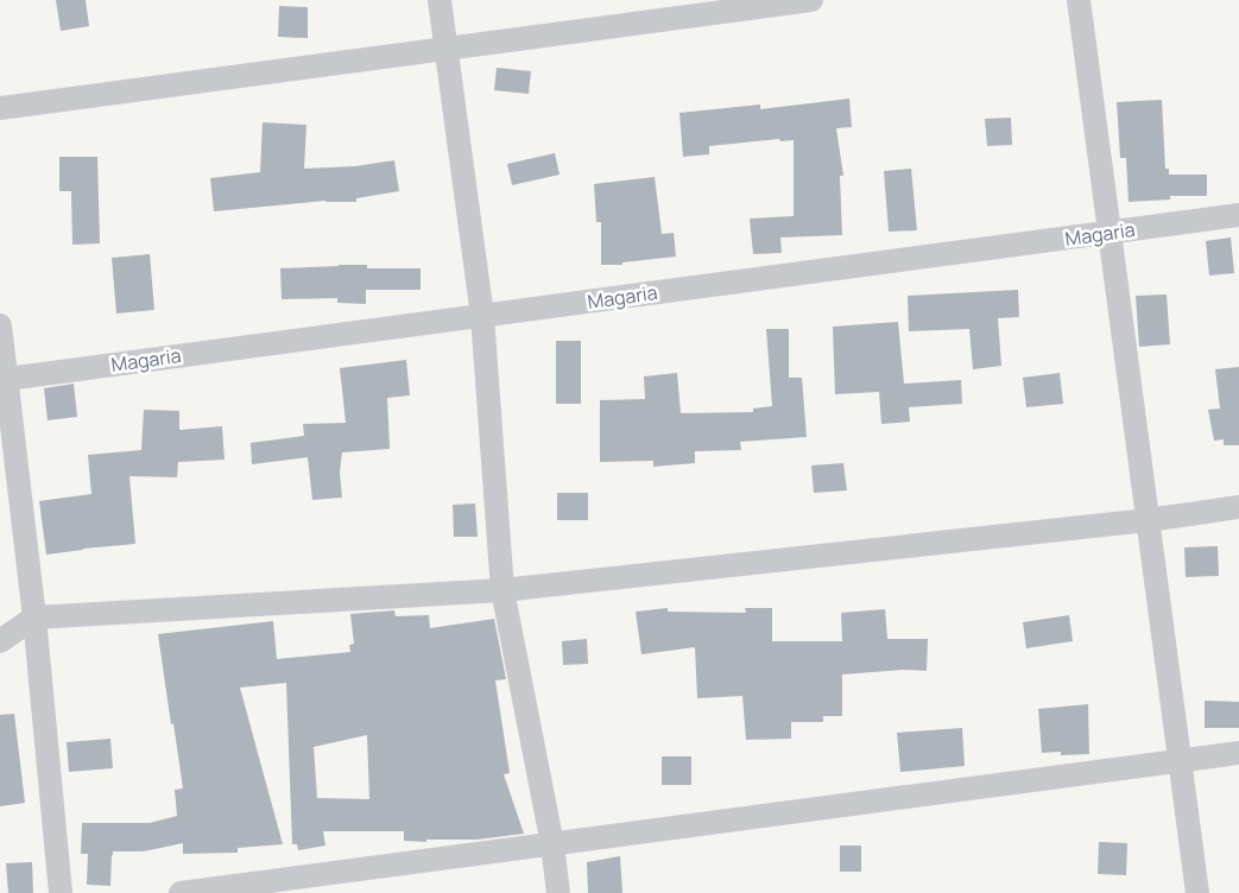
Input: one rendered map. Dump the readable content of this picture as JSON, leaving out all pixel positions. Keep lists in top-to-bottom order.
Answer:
{
  "streets": {
    "street": ["Magaria"]
  }
}
